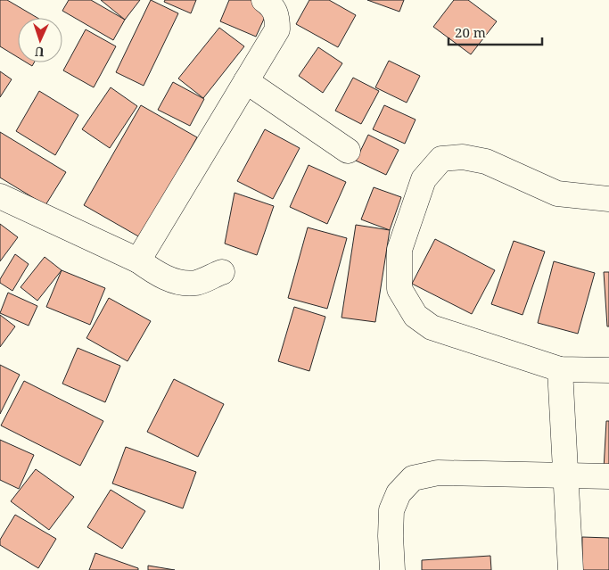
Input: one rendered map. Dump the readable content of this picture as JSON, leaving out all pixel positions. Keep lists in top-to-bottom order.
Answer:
{
  "scale_bar": "20 m",
  "north": "bottom"
}
